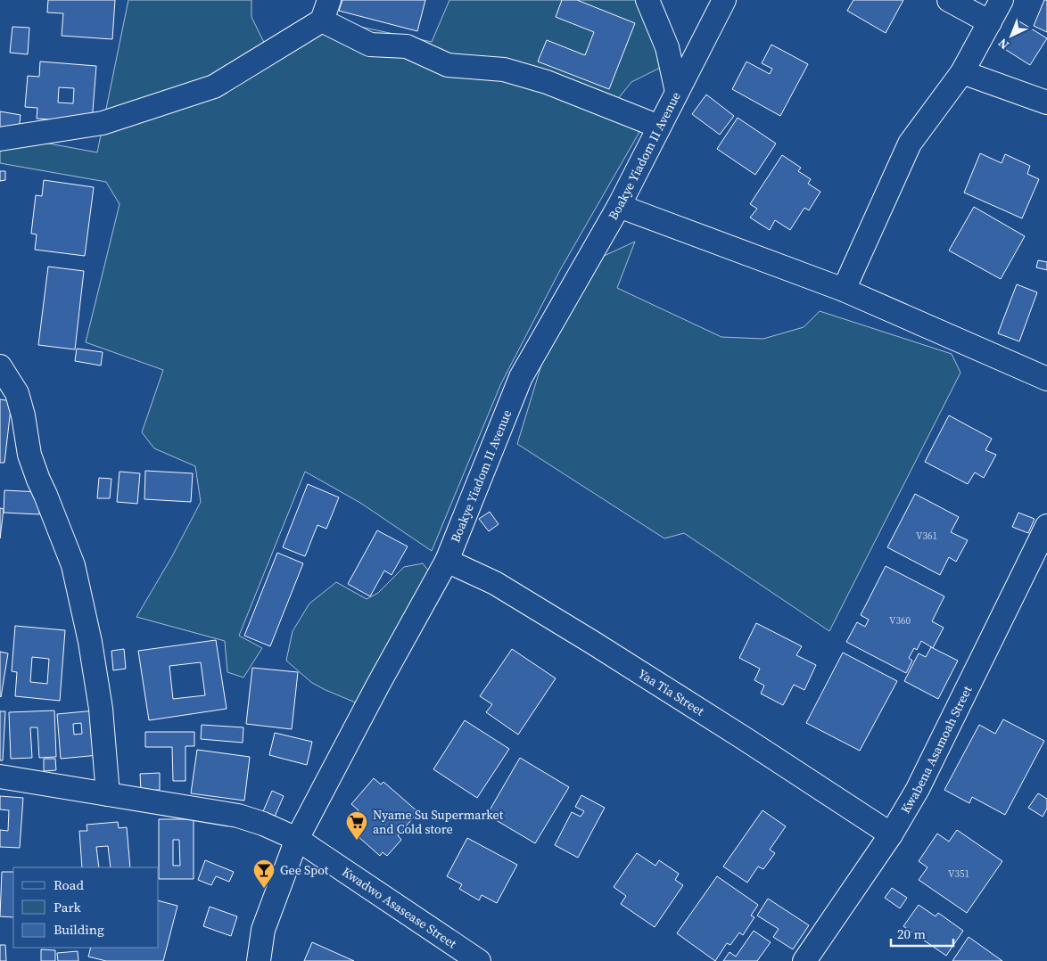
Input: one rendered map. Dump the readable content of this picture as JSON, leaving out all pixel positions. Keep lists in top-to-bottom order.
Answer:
{
  "streets": {
    "street": [
      "Boakye Yiadom II Avenue",
      "Yaa Tia Street",
      "Kwabena Asamoah Street",
      "Kwadwo Asasease Street"
    ]
  },
  "crossings": [
    ["Boakye Yiadom II Avenue", "Yaa Tia Street"],
    ["Boakye Yiadom II Avenue", "Kwadwo Asasease Street"],
    ["Yaa Tia Street", "Kwabena Asamoah Street"]
  ],
  "places": {
    "supermarket": ["Nyame Su Supermarket and Cold store"],
    "bar": ["Gee Spot"]
  },
  "house_numbers": ["V361", "V360", "V351"],
  "legend": ["Road", "Park", "Building"],
  "scale_bar": "20 m",
  "north": "bottom left"
}
